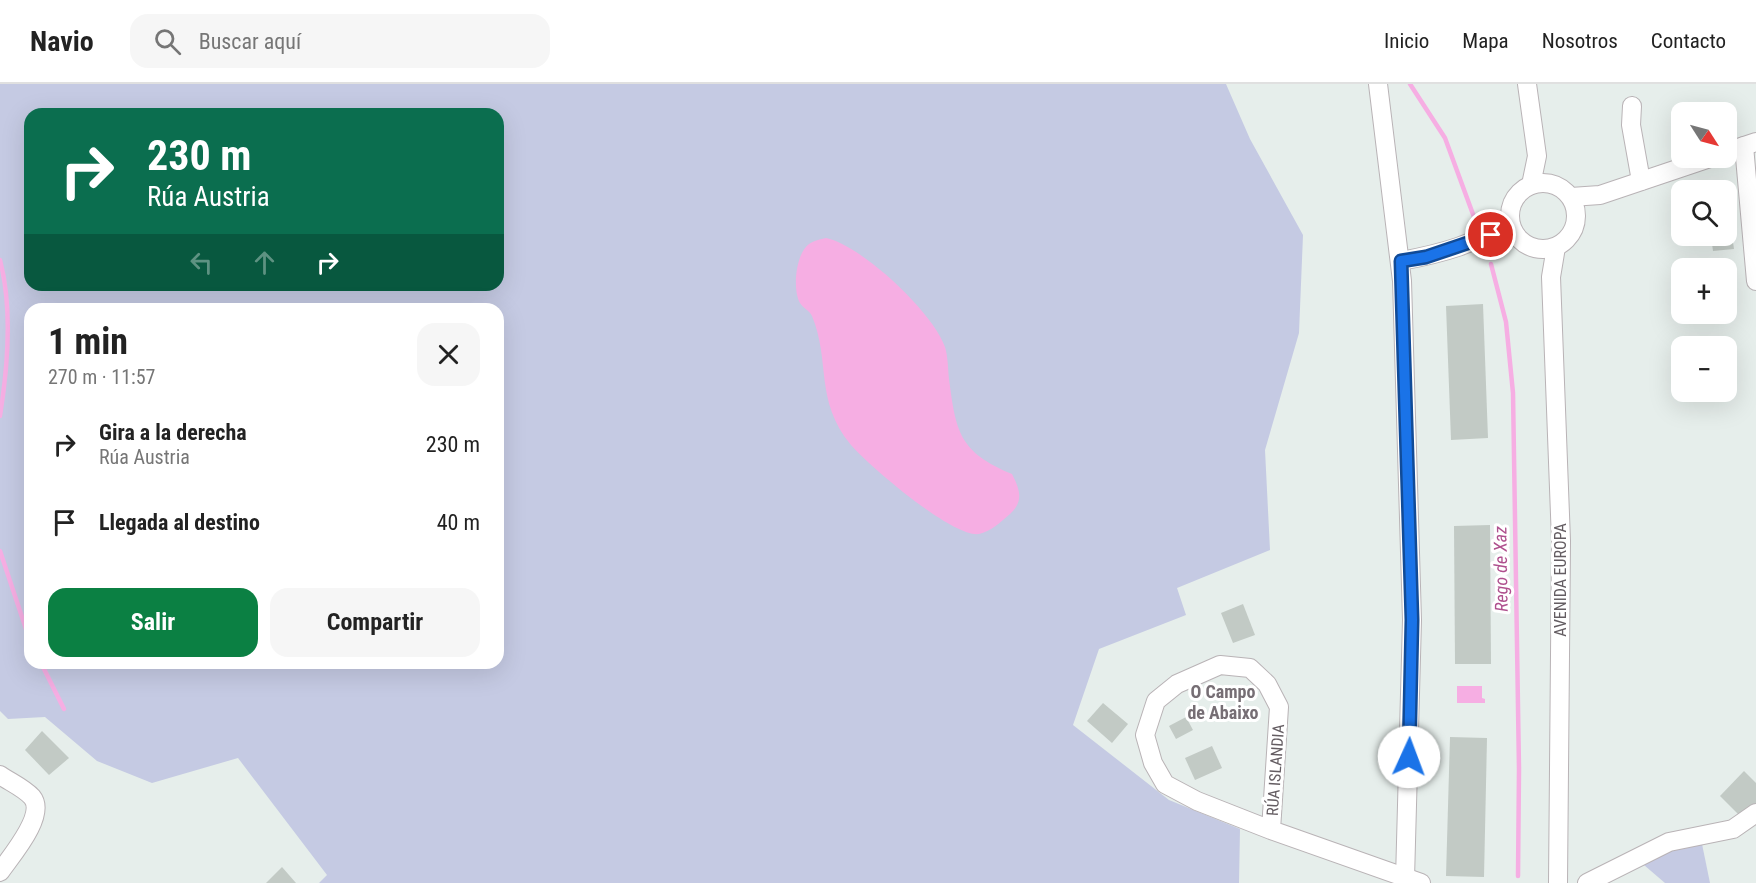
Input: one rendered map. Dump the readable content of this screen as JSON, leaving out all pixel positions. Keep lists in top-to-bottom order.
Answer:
{
  "streets": {
    "street": ["AVENIDA EUROPA", "RÚA ISLANDIA"]
  },
  "districts": ["O Campo de Abaixo"],
  "water": ["Rego de Xaz"],
  "north": "bottom right",
  "page": {
    "header": "Navio",
    "search": "Buscar aquí",
    "nav": [
      "Inicio",
      "Mapa",
      "Nosotros",
      "Contacto"
    ],
    "map_buttons": ["+", "−"],
    "turn": ["230 m", "Rúa Austria"],
    "heading": ["1 min", "270 m · 11:57"],
    "list": [
      {
        "name": "Gira a la derecha",
        "note": "Rúa Austria",
        "value": "230 m"
      },
      {
        "name": "Llegada al destino",
        "value": "40 m"
      }
    ],
    "buttons": ["Salir", "Compartir"]
  }
}
